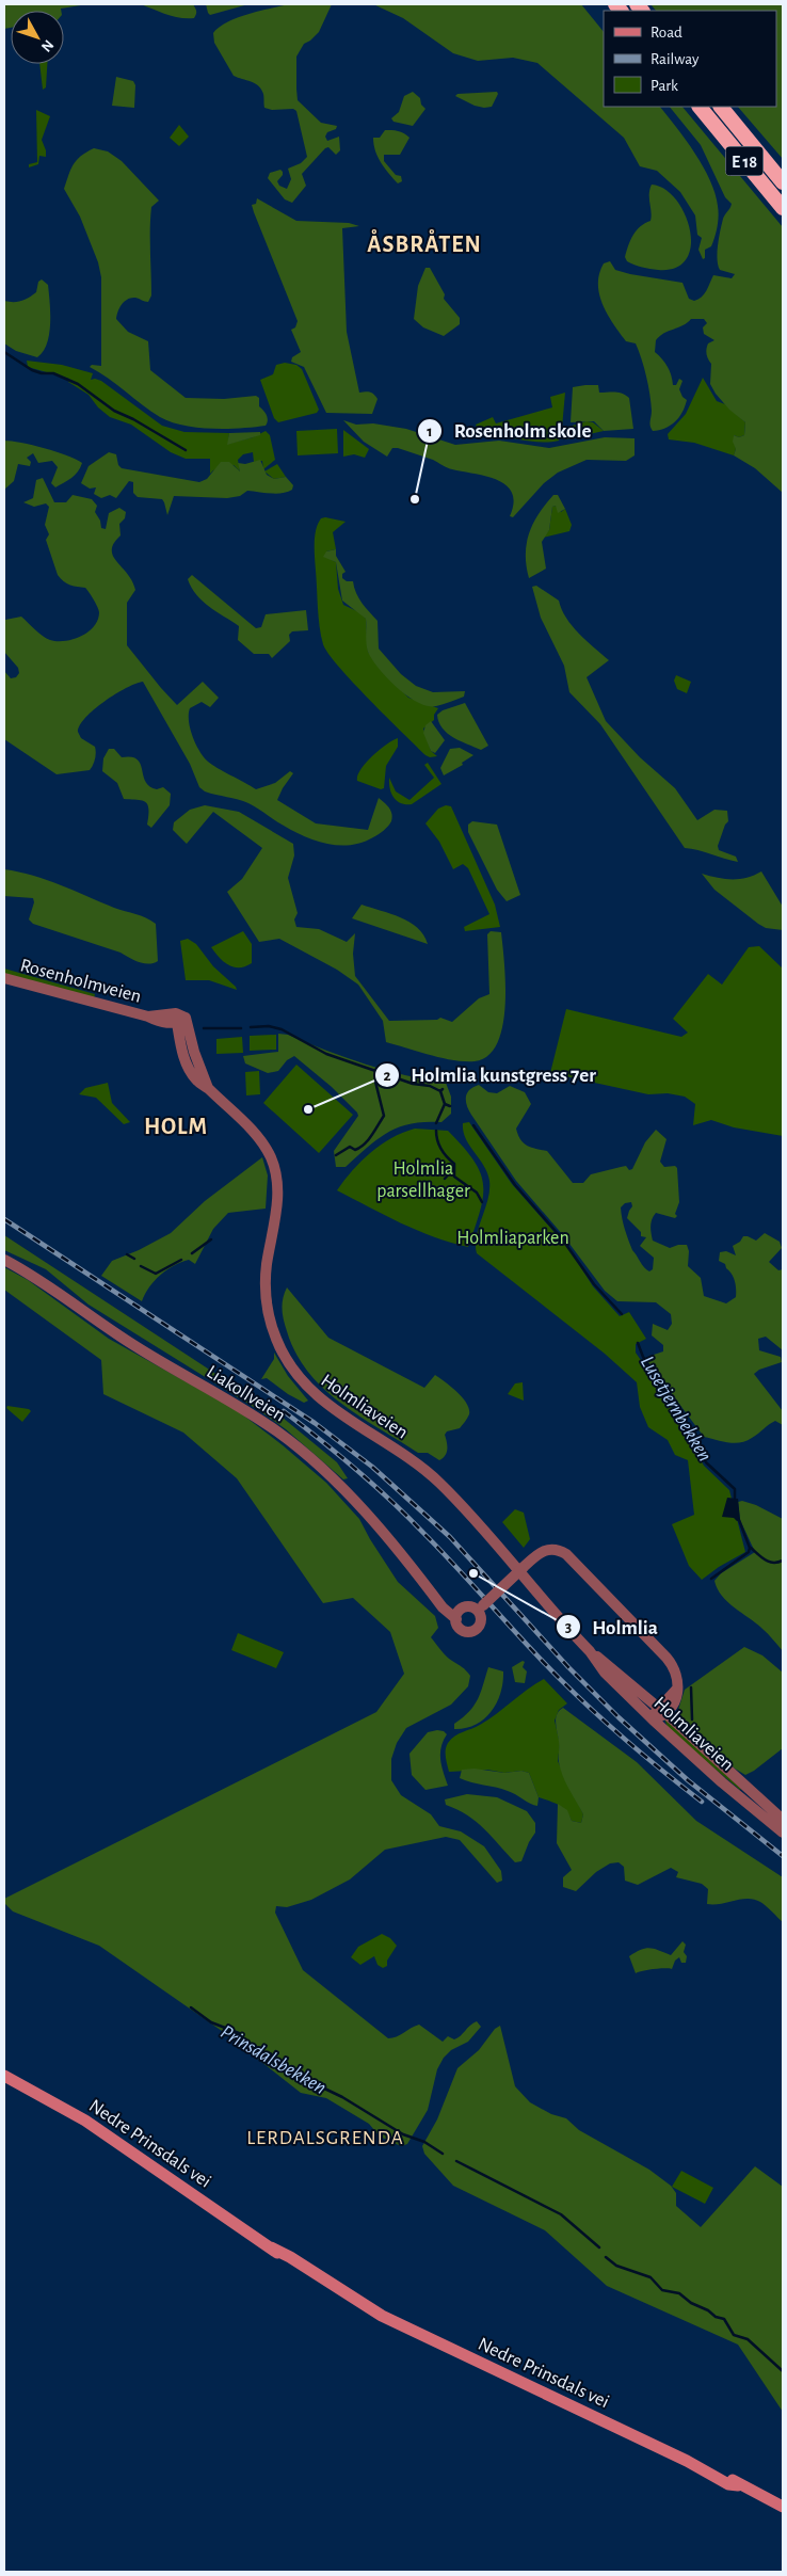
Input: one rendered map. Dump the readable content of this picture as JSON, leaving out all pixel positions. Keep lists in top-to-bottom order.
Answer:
{
  "streets": {
    "highway": ["E 18"],
    "main road": ["Nedre Prinsdals vei"],
    "street": ["Rosenholmveien", "Liakollveien", "Holmliaveien"]
  },
  "crossings": [
    ["Rosenholmveien", "Holmliaveien"]
  ],
  "districts": ["ÅSBRÅTEN", "HOLM", "LERDALSGRENDA"],
  "water": ["Lusetjernbekken", "Prinsdalsbekken"],
  "parks": ["Holmlia parsellhager", "Holmliaparken"],
  "places": ["Rosenholm skole", "Holmlia kunstgress 7er", "Holmlia"],
  "legend": ["Road", "Railway", "Park"],
  "north": "bottom right"
}
